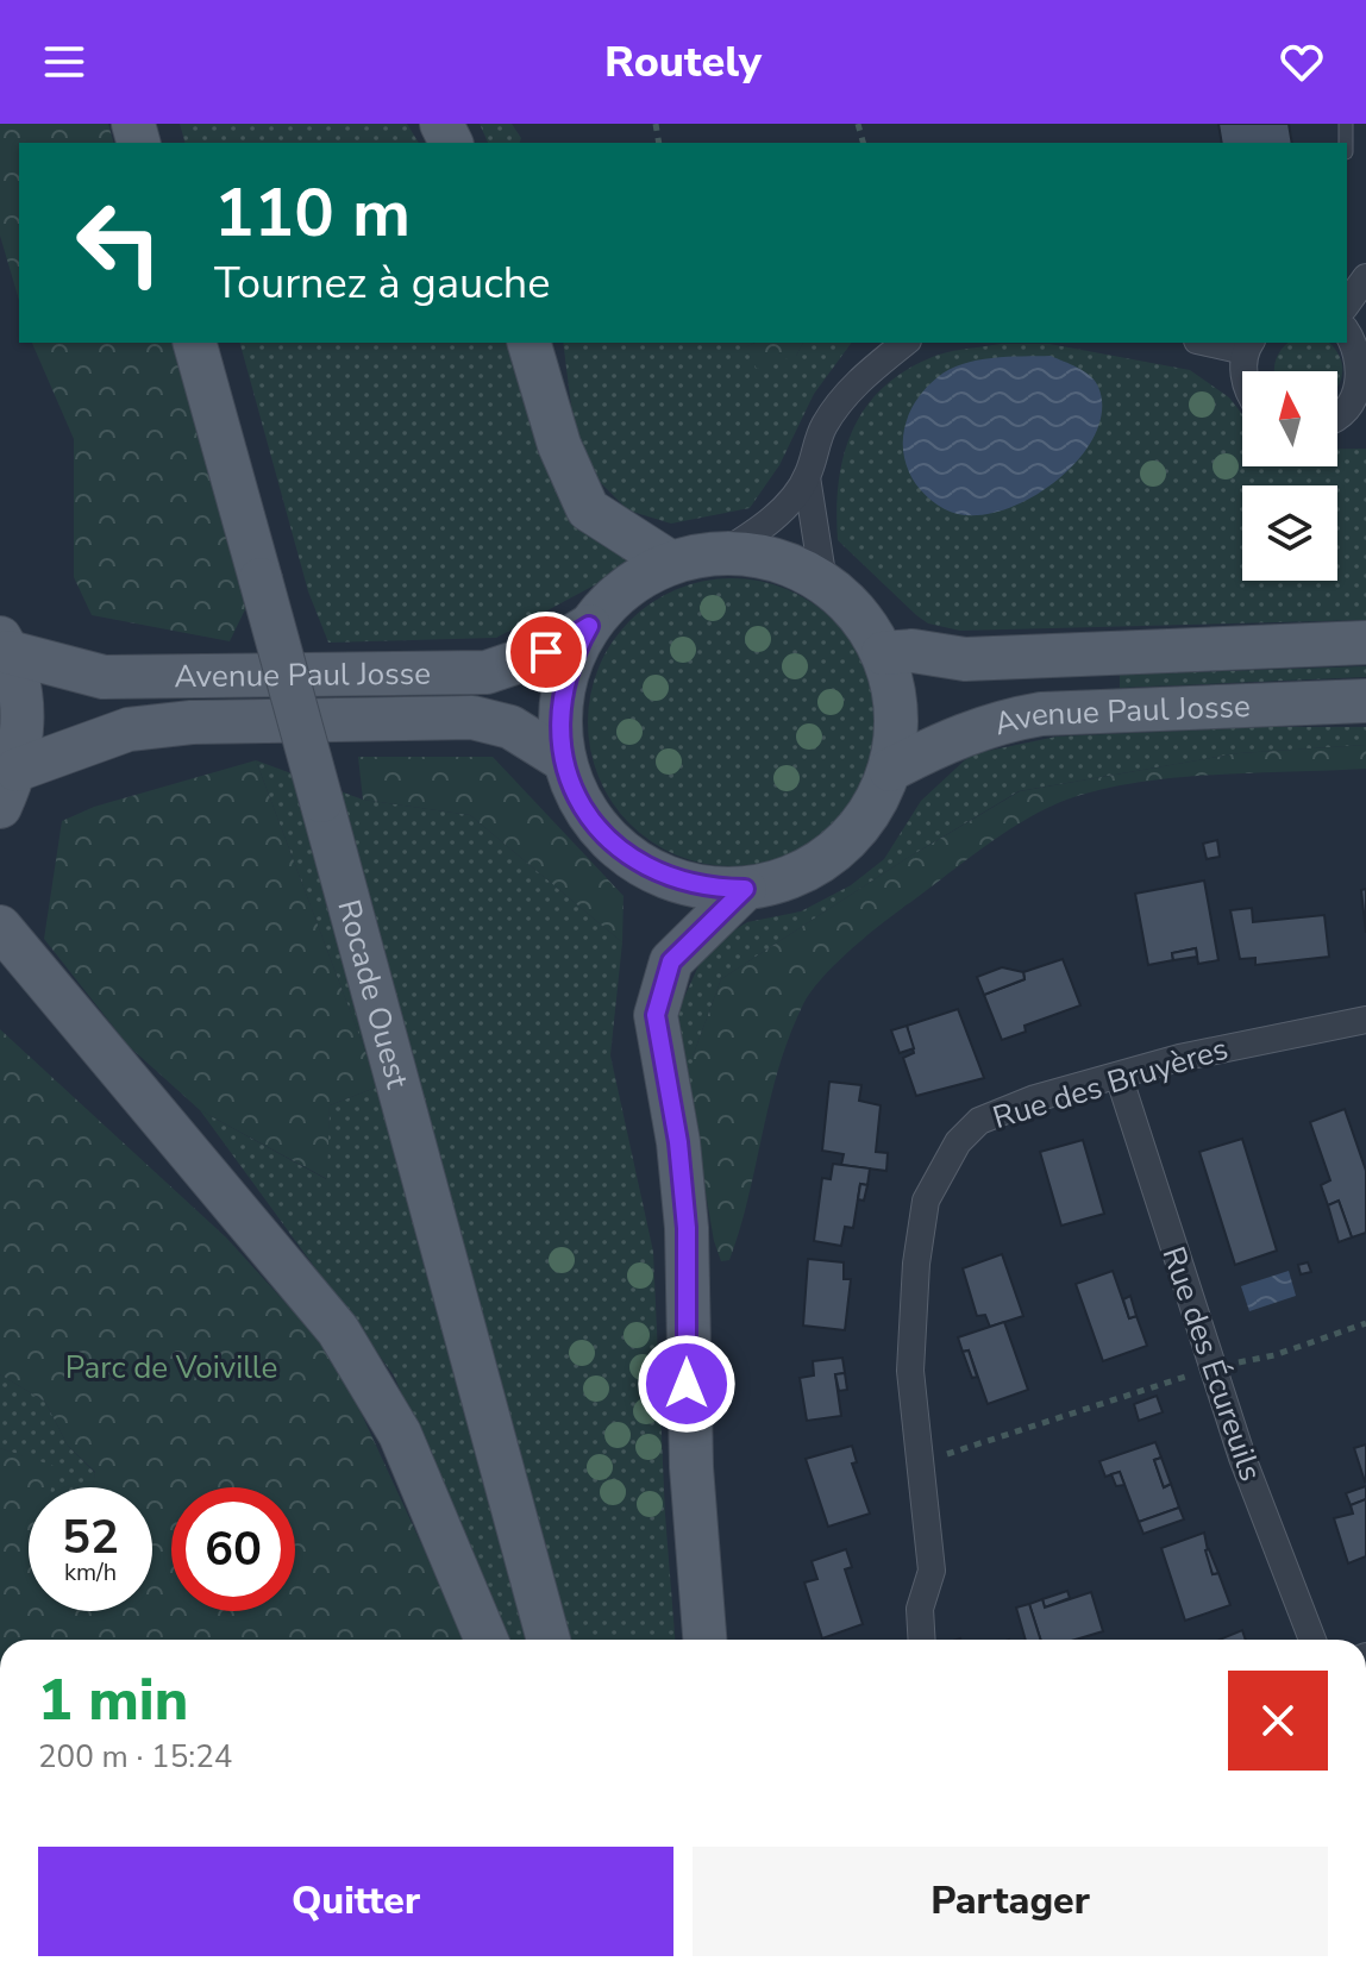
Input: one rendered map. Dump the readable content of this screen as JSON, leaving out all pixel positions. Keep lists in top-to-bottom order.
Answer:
{
  "streets": {
    "main road": ["Avenue Paul Josse", "Rocade Ouest"],
    "street": ["Rue des Bruyères", "Rue des Écureuils"]
  },
  "crossings": [
    ["Rue des Bruyères", "Rue des Écureuils"]
  ],
  "parks": ["Parc de Voiville"],
  "north": "top",
  "page": {
    "header": "Routely",
    "turn": ["110 m", "Tournez à gauche"],
    "speed": "52 km/h",
    "limit": "60",
    "heading": ["1 min", "200 m · 15:24"],
    "buttons": ["Quitter", "Partager"]
  }
}
